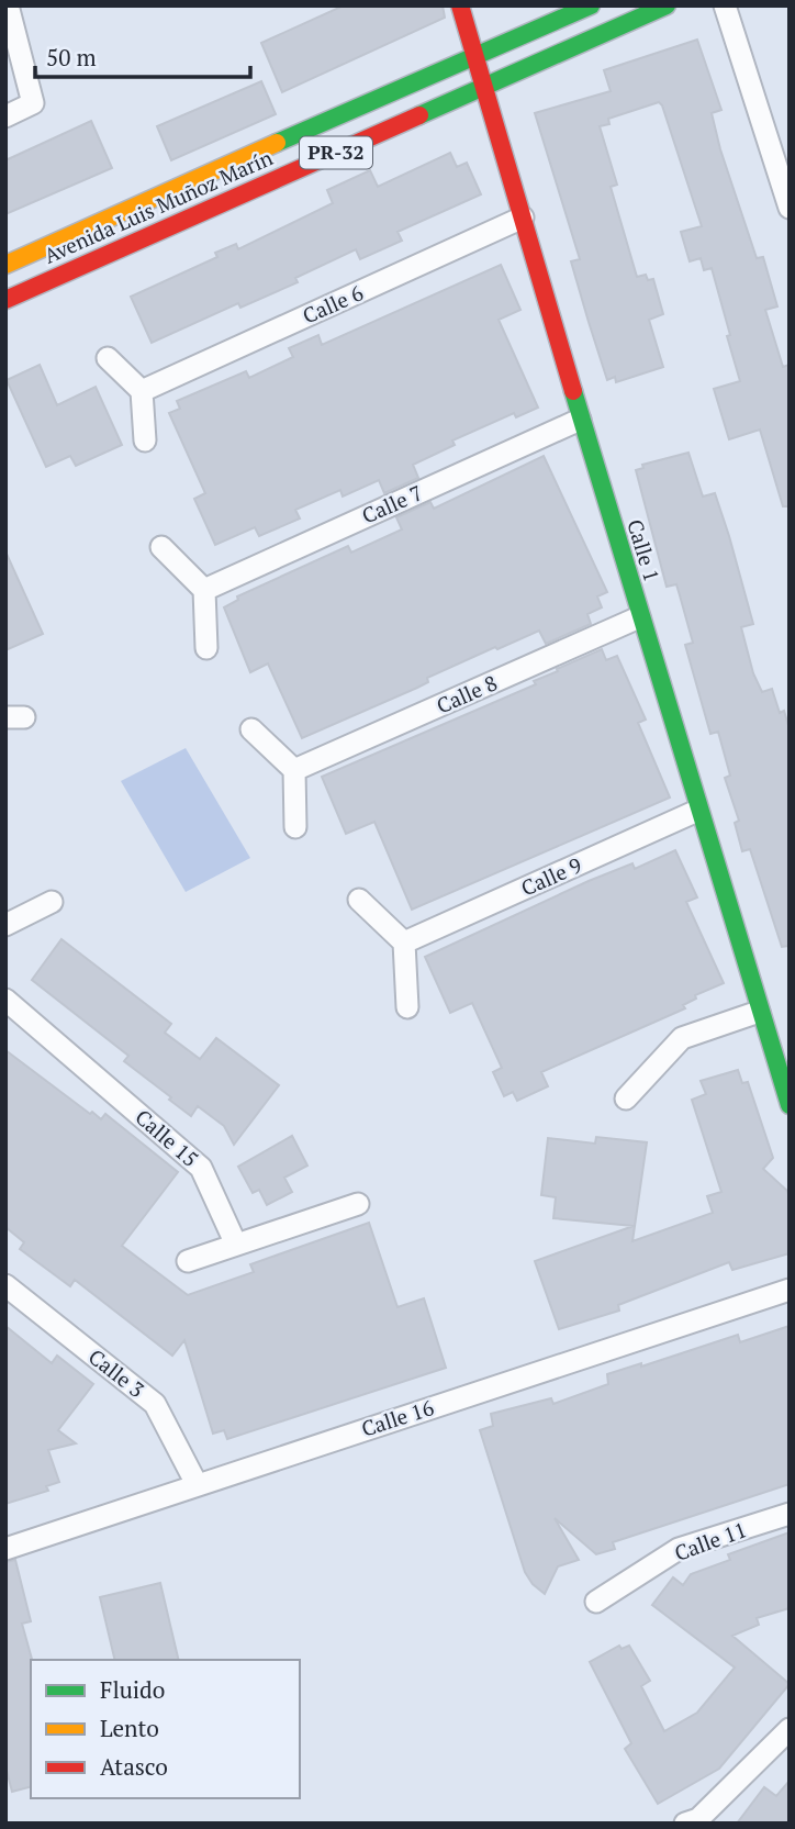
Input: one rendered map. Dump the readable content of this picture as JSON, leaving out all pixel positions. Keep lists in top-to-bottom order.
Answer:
{
  "streets": {
    "main road": ["PR-32", "Avenida Luis Muñoz Marín", "Calle 1"],
    "street": [
      "Calle 6",
      "Calle 7",
      "Calle 8",
      "Calle 9",
      "Calle 15",
      "Calle 3",
      "Calle 16",
      "Calle 11"
    ]
  },
  "crossings": [
    ["Avenida Luis Muñoz Marín", "Calle 1"],
    ["Calle 6", "Calle 1"],
    ["Calle 7", "Calle 1"],
    ["Calle 1", "Calle 8"],
    ["Calle 1", "Calle 9"],
    ["Calle 3", "Calle 16"]
  ],
  "legend": ["Fluido", "Lento", "Atasco"],
  "scale_bar": "50 m"
}
